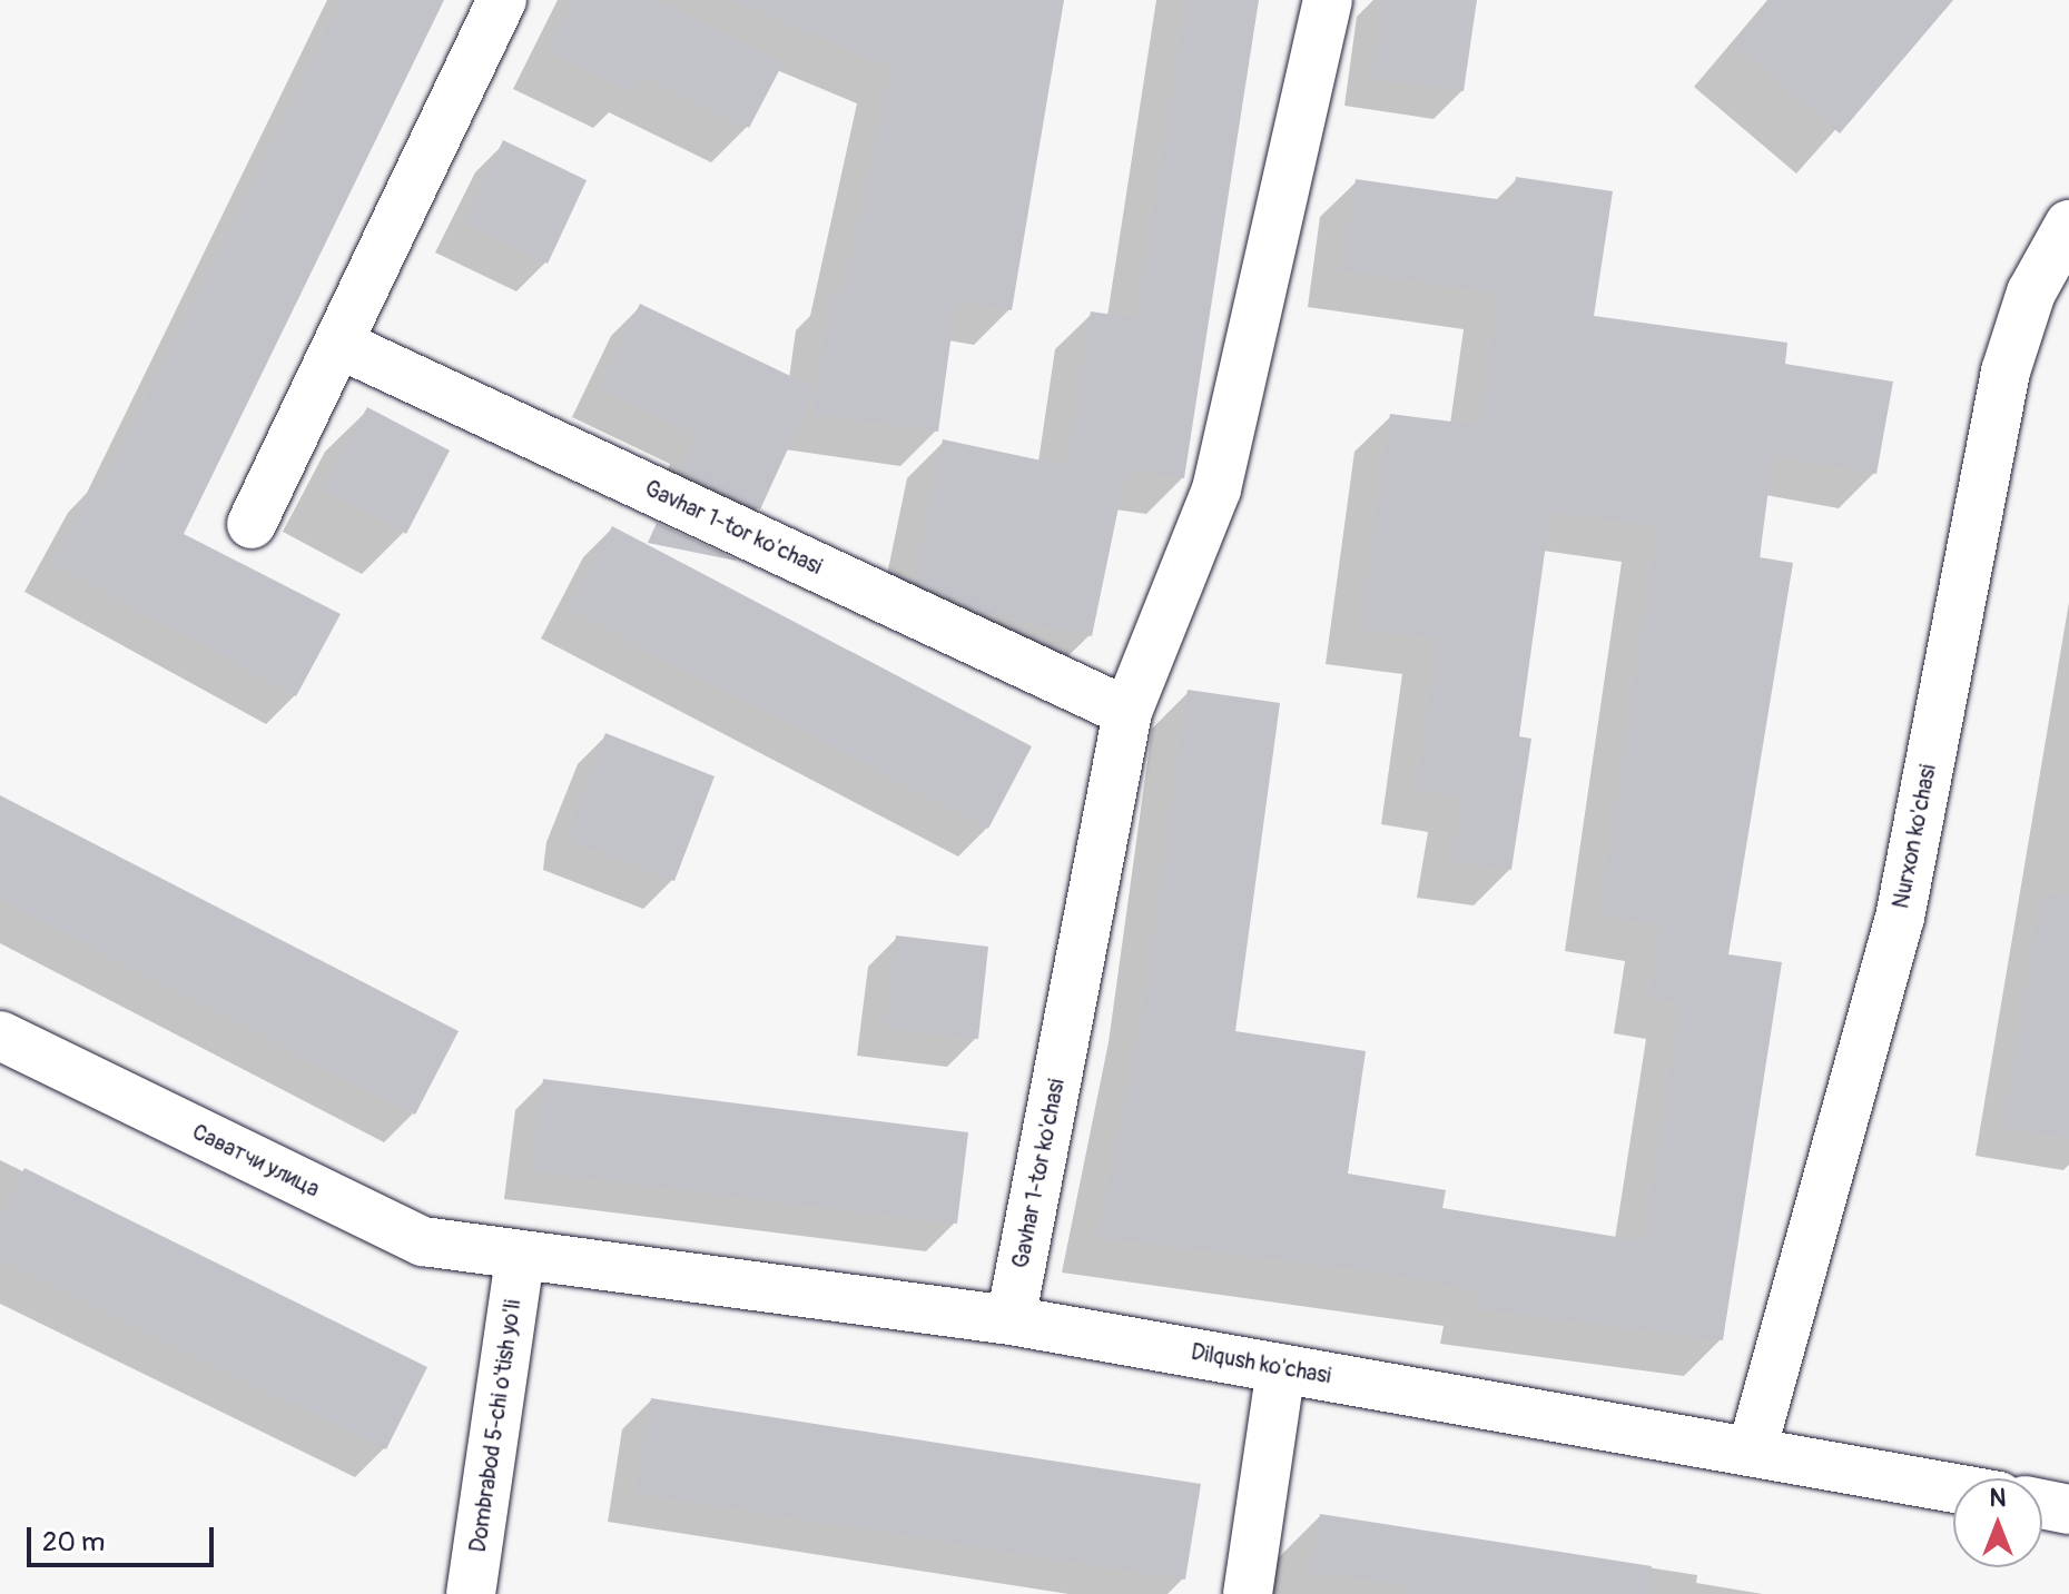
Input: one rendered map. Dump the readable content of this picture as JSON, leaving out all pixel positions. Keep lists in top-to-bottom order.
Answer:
{
  "streets": {
    "street": [
      "Gavhar 1-tor ko'chasi",
      "Nurxon ko'chasi",
      "Саватчи улица",
      "Dilqush ko'chasi",
      "Dombrabod 5-chi o'tish yo'li"
    ]
  },
  "crossings": [
    ["Gavhar 1-tor ko'chasi", "Dilqush ko'chasi"],
    ["Nurxon ko'chasi", "Dilqush ko'chasi"],
    ["Саватчи улица", "Dilqush ko'chasi"],
    ["Саватчи улица", "Dombrabod 5-chi o'tish yo'li"],
    ["Dilqush ko'chasi", "Dombrabod 5-chi o'tish yo'li"]
  ],
  "scale_bar": "20 m",
  "north": "top"
}
